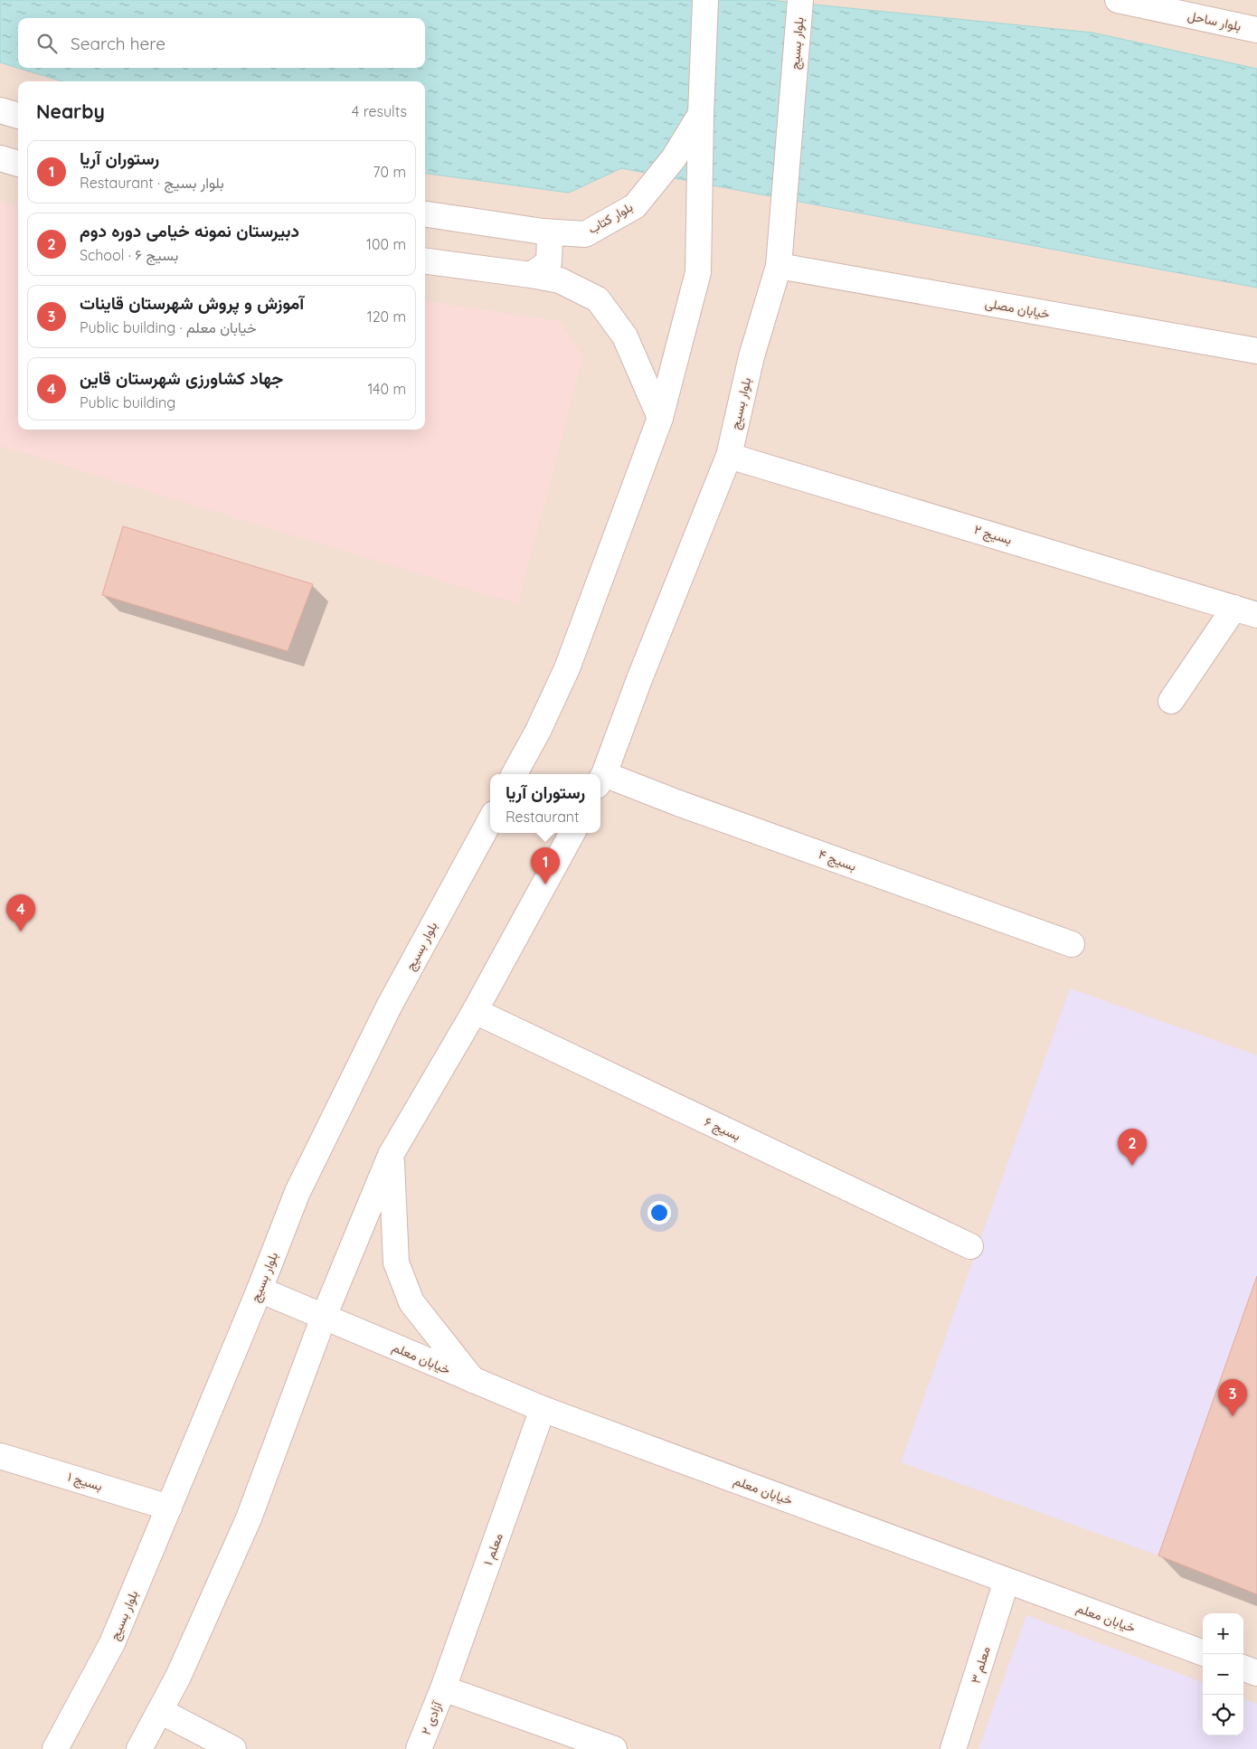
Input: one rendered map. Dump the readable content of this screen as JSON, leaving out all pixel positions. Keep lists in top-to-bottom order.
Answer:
{
  "streets": {
    "street": [
      "بلوار ساحل",
      "بلوار بسیج",
      "بلوار کتاب",
      "خیابان مصلی",
      "بسیج ۲",
      "بسیج ۴",
      "بسیج ۶",
      "خیابان معلم",
      "بسیج ۱",
      "معلم ۱",
      "معلم ۳",
      "آزادی ۲"
    ]
  },
  "crossings": [
    ["بلوار بسیج", "خیابان مصلی"],
    ["بلوار بسیج", "بسیج ۲"],
    ["بلوار بسیج", "بسیج ۴"],
    ["بلوار بسیج", "خیابان معلم"],
    ["بلوار بسیج", "بسیج ۱"],
    ["خیابان معلم", "معلم ۱"],
    ["خیابان معلم", "معلم ۳"],
    ["معلم ۱", "آزادی ۲"]
  ],
  "page": {
    "search": "Search here",
    "heading": ["Nearby", "4 results"],
    "list": [
      {
        "mark": "1",
        "name": "رستوران آریا",
        "note": "Restaurant · بلوار بسیج",
        "value": "70 m"
      },
      {
        "mark": "2",
        "name": "دبیرستان نمونه خیامی دوره دوم",
        "note": "School · بسیج ۶",
        "value": "100 m"
      },
      {
        "mark": "3",
        "name": "آموزش و پروش شهرستان قاینات",
        "note": "Public building · خیابان معلم",
        "value": "120 m"
      },
      {
        "mark": "4",
        "name": "جهاد کشاورزی شهرستان قاین",
        "note": "Public building",
        "value": "140 m"
      }
    ],
    "popup": ["رستوران آریا", "Restaurant"],
    "pins": [
      "1",
      "4",
      "2",
      "3"
    ],
    "map_buttons": ["+", "−"]
  }
}
